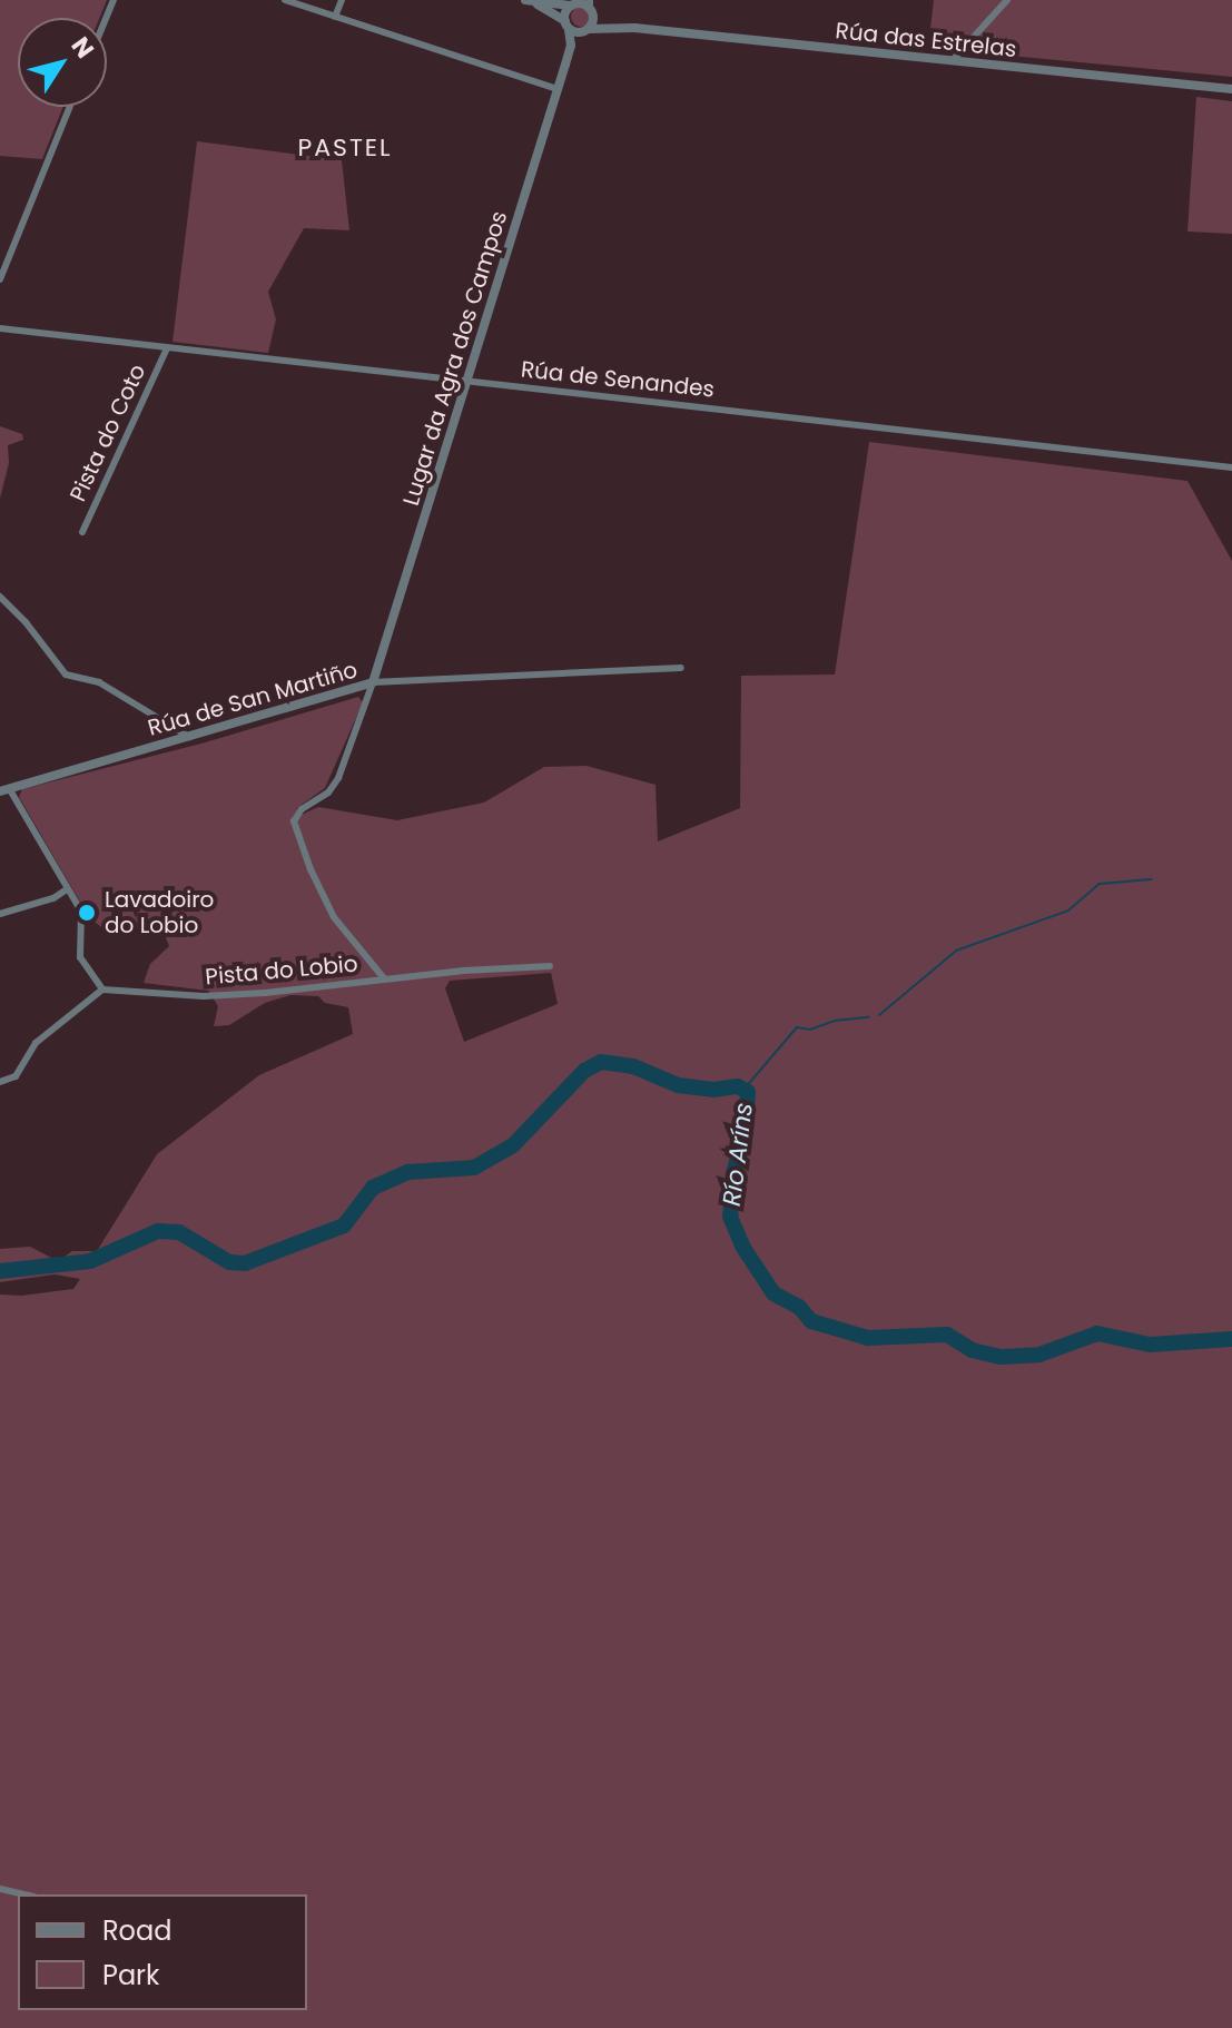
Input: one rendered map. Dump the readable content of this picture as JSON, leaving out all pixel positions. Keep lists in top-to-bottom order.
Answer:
{
  "streets": {
    "street": [
      "Rúa das Estrelas",
      "Lugar da Agra dos Campos",
      "Rúa de Senandes",
      "Pista do Coto",
      "Rúa de San Martiño",
      "Pista do Lobio"
    ]
  },
  "crossings": [
    ["Rúa das Estrelas", "Lugar da Agra dos Campos"],
    ["Lugar da Agra dos Campos", "Rúa de Senandes"],
    ["Lugar da Agra dos Campos", "Rúa de San Martiño"],
    ["Rúa de Senandes", "Pista do Coto"]
  ],
  "districts": ["PASTEL"],
  "water": ["Río Aríns"],
  "places": ["Lavadoiro do Lobio"],
  "legend": ["Road", "Park"],
  "north": "top right"
}
